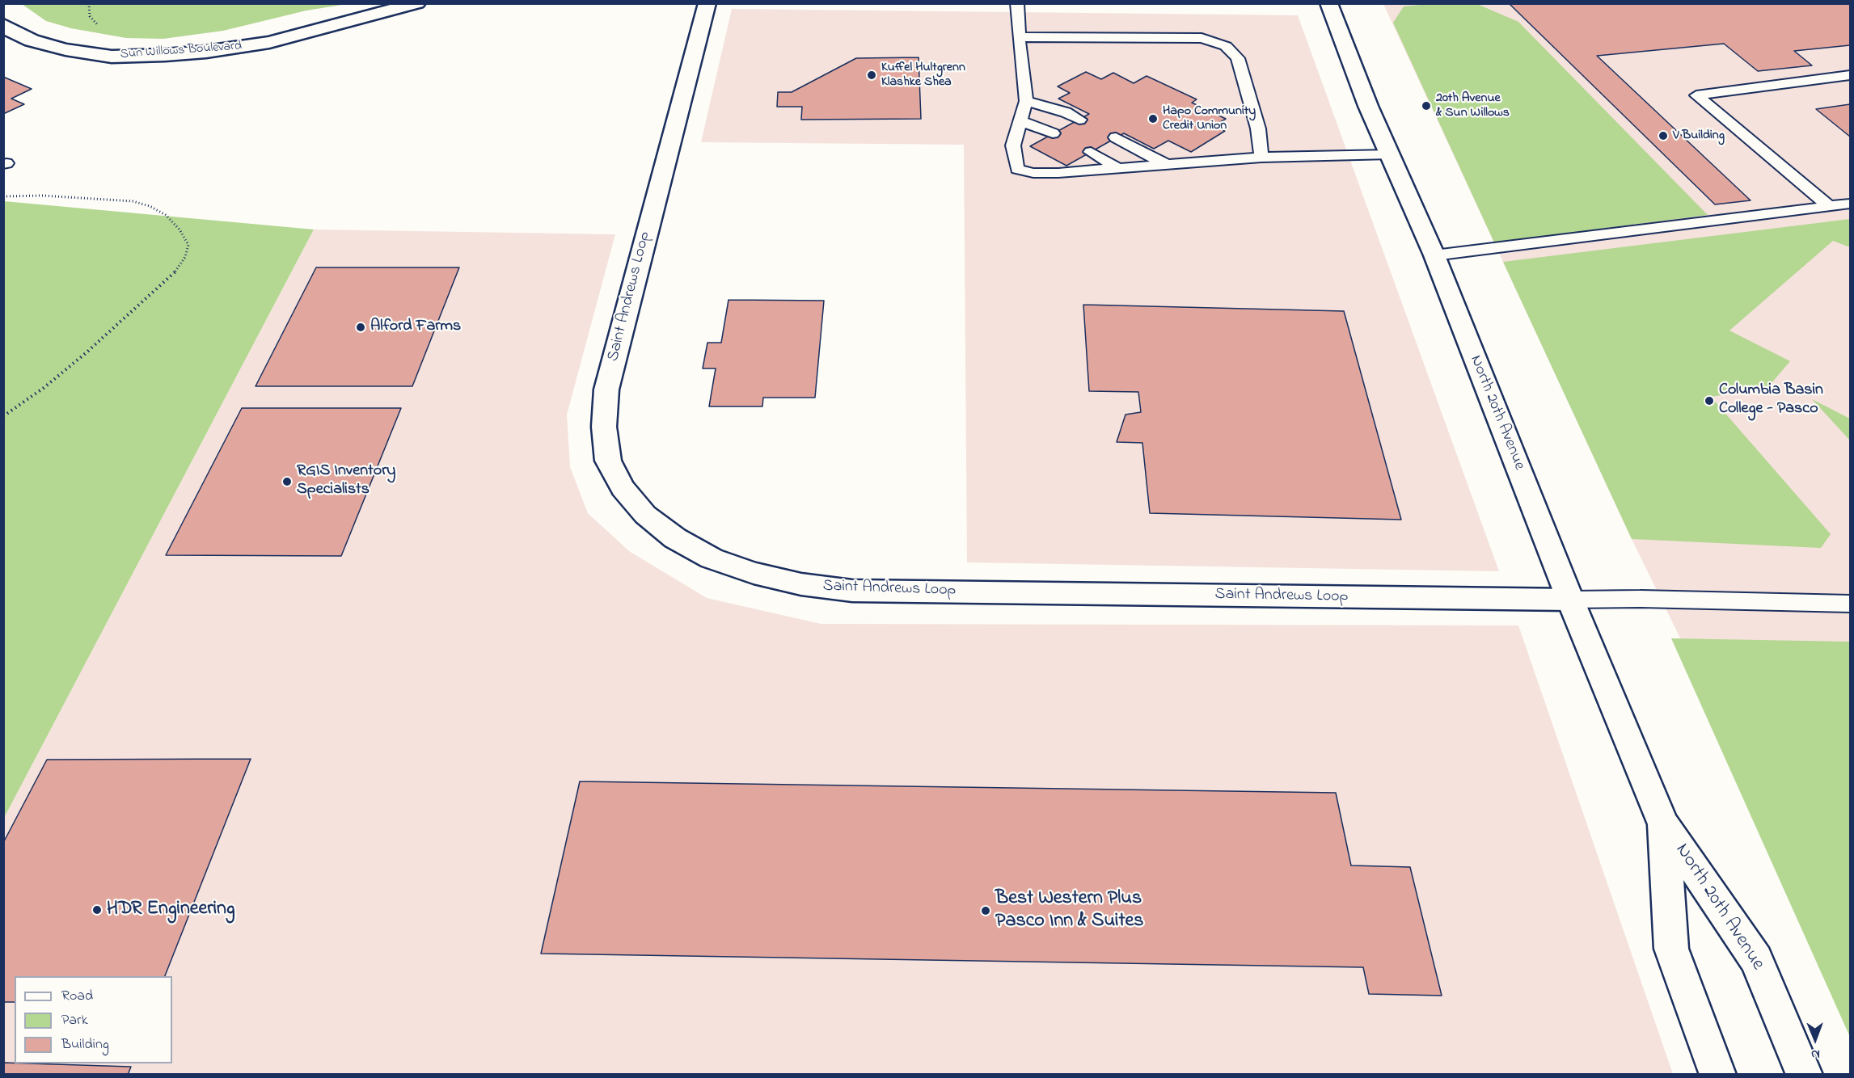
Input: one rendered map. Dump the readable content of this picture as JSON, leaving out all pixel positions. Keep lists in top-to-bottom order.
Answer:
{
  "streets": {
    "street": ["Sun Willows Boulevard", "Saint Andrews Loop", "North 20th Avenue"]
  },
  "crossings": [
    ["Saint Andrews Loop", "North 20th Avenue"]
  ],
  "places": [
    "Kuffel Hultgrenn Klashke Shea",
    "20th Avenue & Sun Willows",
    "Hapo Community Credit Union",
    "V Building",
    "Alford Farms",
    "Columbia Basin College - Pasco",
    "RGIS Inventory Specialists",
    "HDR Engineering",
    "Best Western Plus Pasco Inn & Suites"
  ],
  "legend": ["Road", "Park", "Building"],
  "north": "bottom"
}
